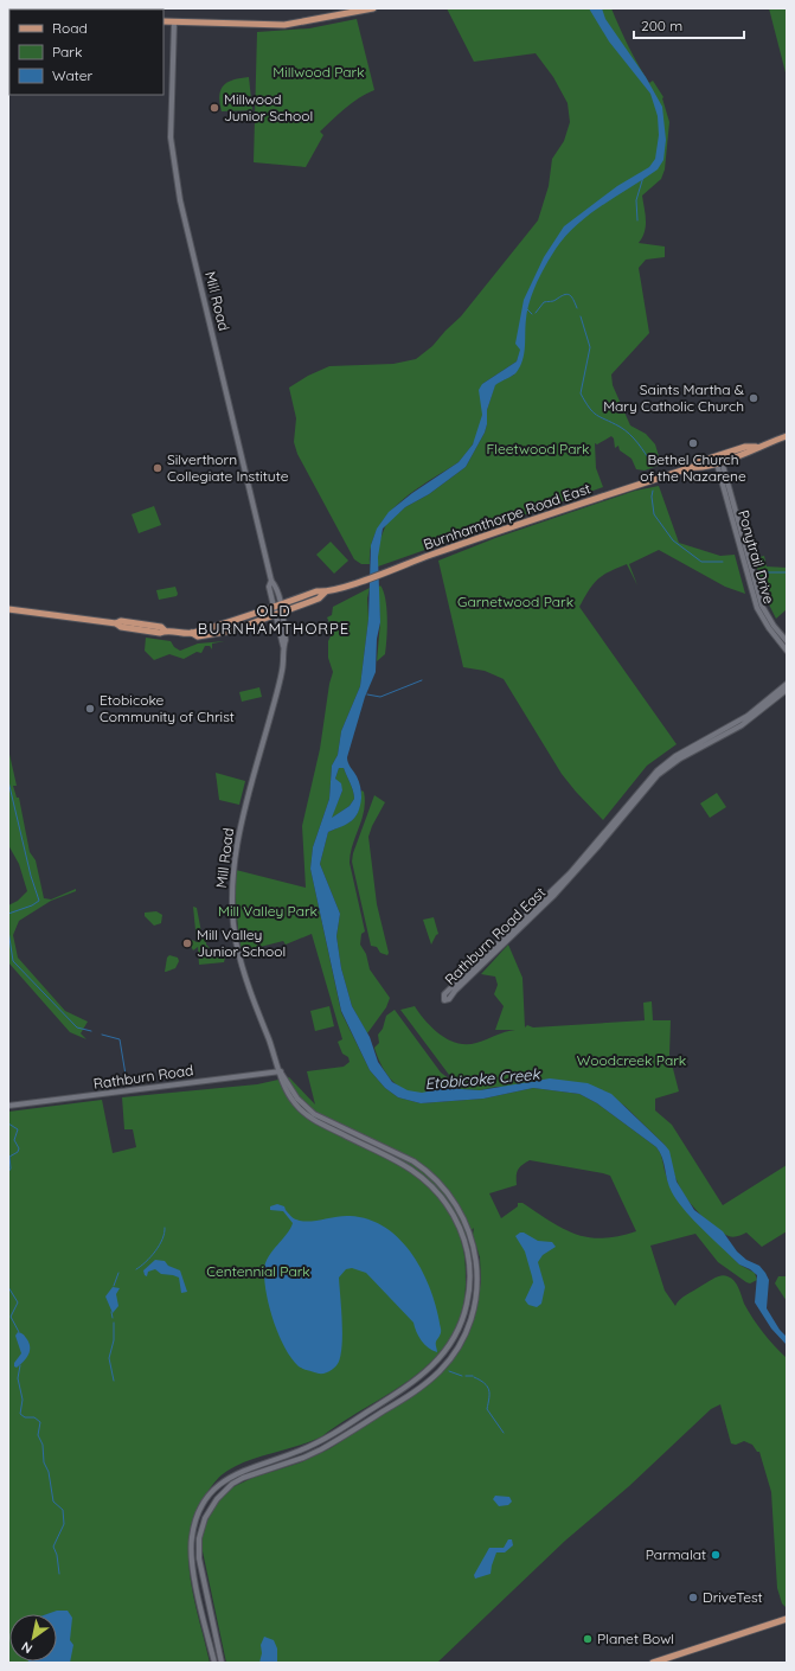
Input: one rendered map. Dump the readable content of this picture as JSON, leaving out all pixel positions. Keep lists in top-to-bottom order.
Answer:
{
  "streets": {
    "main road": ["Burnhamthorpe Road East"],
    "street": [
      "Mill Road",
      "Ponytrail Drive",
      "Rathburn Road East",
      "Rathburn Road"
    ]
  },
  "crossings": [
    ["Mill Road", "Rathburn Road"],
    ["Burnhamthorpe Road East", "Ponytrail Drive"]
  ],
  "districts": ["OLD BURNHAMTHORPE"],
  "water": ["Etobicoke Creek"],
  "parks": [
    "Millwood Park",
    "Fleetwood Park",
    "Garnetwood Park",
    "Mill Valley Park",
    "Woodcreek Park",
    "Centennial Park"
  ],
  "places": [
    "Millwood Junior School",
    "Saints Martha & Mary Catholic Church",
    "Bethel Church of the Nazarene",
    "Silverthorn Collegiate Institute",
    "Etobicoke Community of Christ",
    "Mill Valley Junior School",
    "Parmalat",
    "DriveTest",
    "Planet Bowl"
  ],
  "legend": ["Road", "Park", "Water"],
  "scale_bar": "200 m",
  "north": "bottom left"
}
